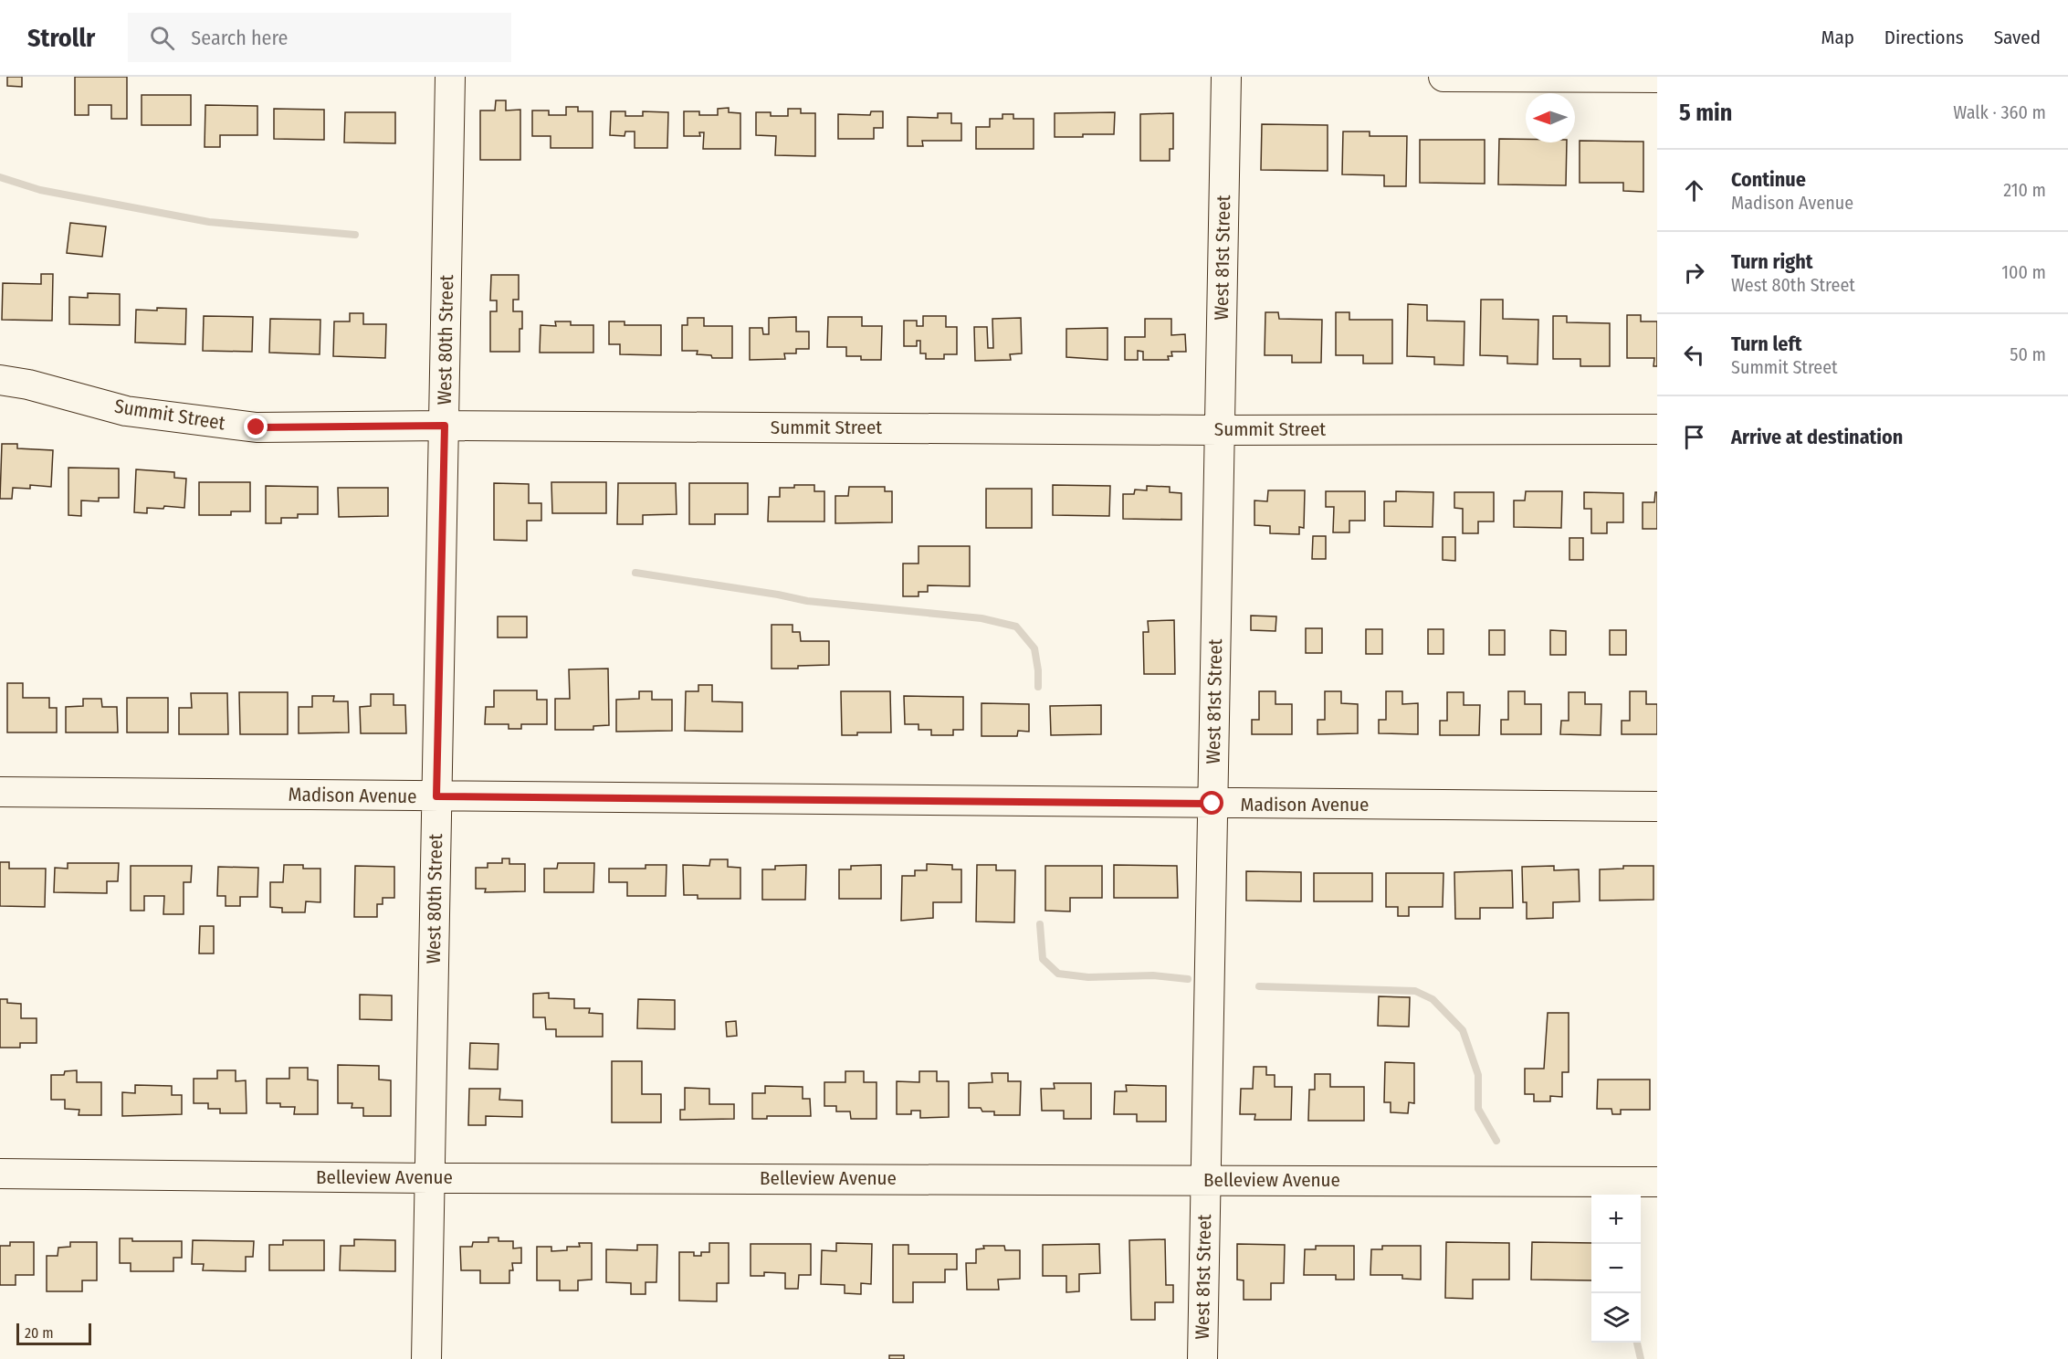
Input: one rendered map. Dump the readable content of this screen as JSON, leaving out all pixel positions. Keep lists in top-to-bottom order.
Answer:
{
  "streets": {
    "street": [
      "West 81st Street",
      "West 80th Street",
      "Summit Street",
      "Madison Avenue",
      "Belleview Avenue"
    ]
  },
  "crossings": [
    ["West 81st Street", "Summit Street"],
    ["West 81st Street", "Madison Avenue"],
    ["West 81st Street", "Belleview Avenue"],
    ["West 80th Street", "Summit Street"],
    ["West 80th Street", "Madison Avenue"],
    ["West 80th Street", "Belleview Avenue"]
  ],
  "scale_bar": "20 m",
  "north": "left",
  "page": {
    "header": "Strollr",
    "search": "Search here",
    "nav": ["Map", "Directions", "Saved"],
    "heading": ["5 min", "Walk · 360 m"],
    "list": [
      ["Continue", "Madison Avenue", "210 m"],
      ["Turn right", "West 80th Street", "100 m"],
      ["Turn left", "Summit Street", "50 m"],
      "Arrive at destination"
    ],
    "map_buttons": ["+", "−"],
    "scale": "20 m"
  }
}
